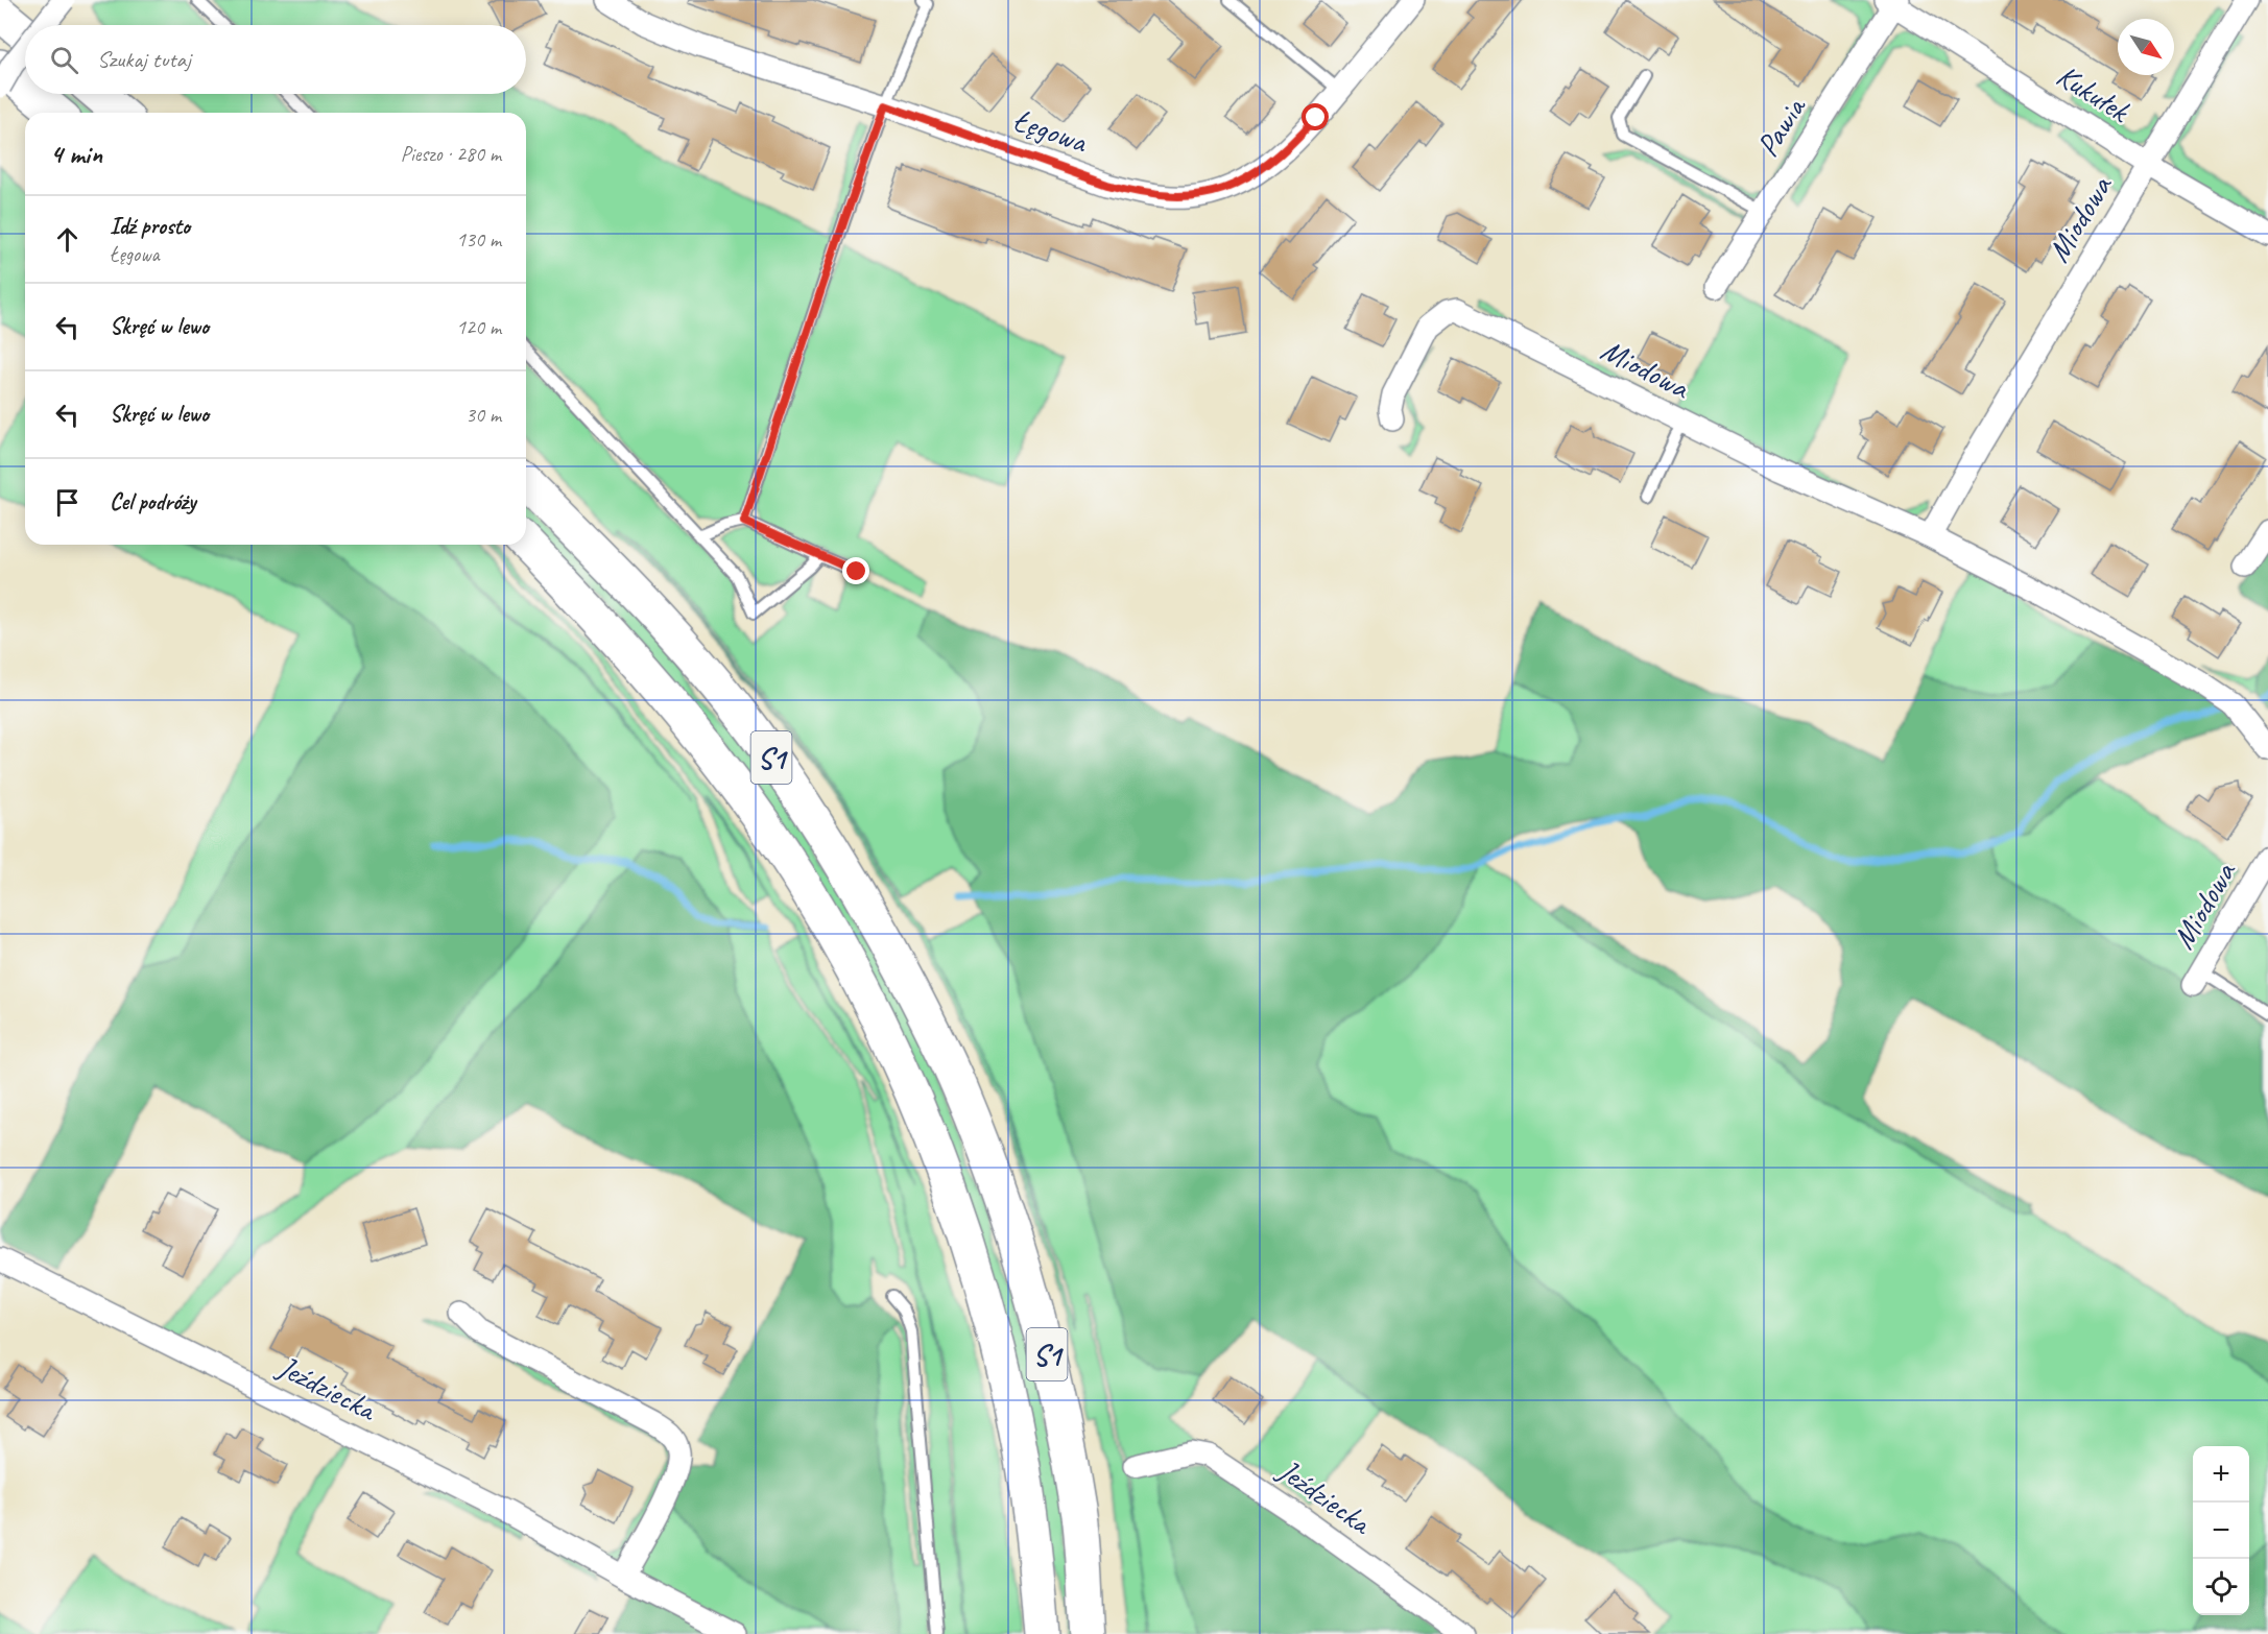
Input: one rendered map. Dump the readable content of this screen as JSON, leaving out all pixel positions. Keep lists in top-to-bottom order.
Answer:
{
  "streets": {
    "highway": ["S1"],
    "street": [
      "Kukułek",
      "Pawia",
      "Łęgowa",
      "Miodowa",
      "Jeździecka"
    ]
  },
  "crossings": [
    ["Kukułek", "Pawia"],
    ["Kukułek", "Miodowa"]
  ],
  "north": "bottom right",
  "page": {
    "search": "Szukaj tutaj",
    "heading": ["4 min", "Pieszo · 280 m"],
    "list": [
      ["Idź prosto", "Łęgowa", "130 m"],
      ["Skręć w lewo", "120 m"],
      ["Skręć w lewo", "30 m"],
      "Cel podróży"
    ],
    "map_buttons": ["+", "−"]
  }
}
